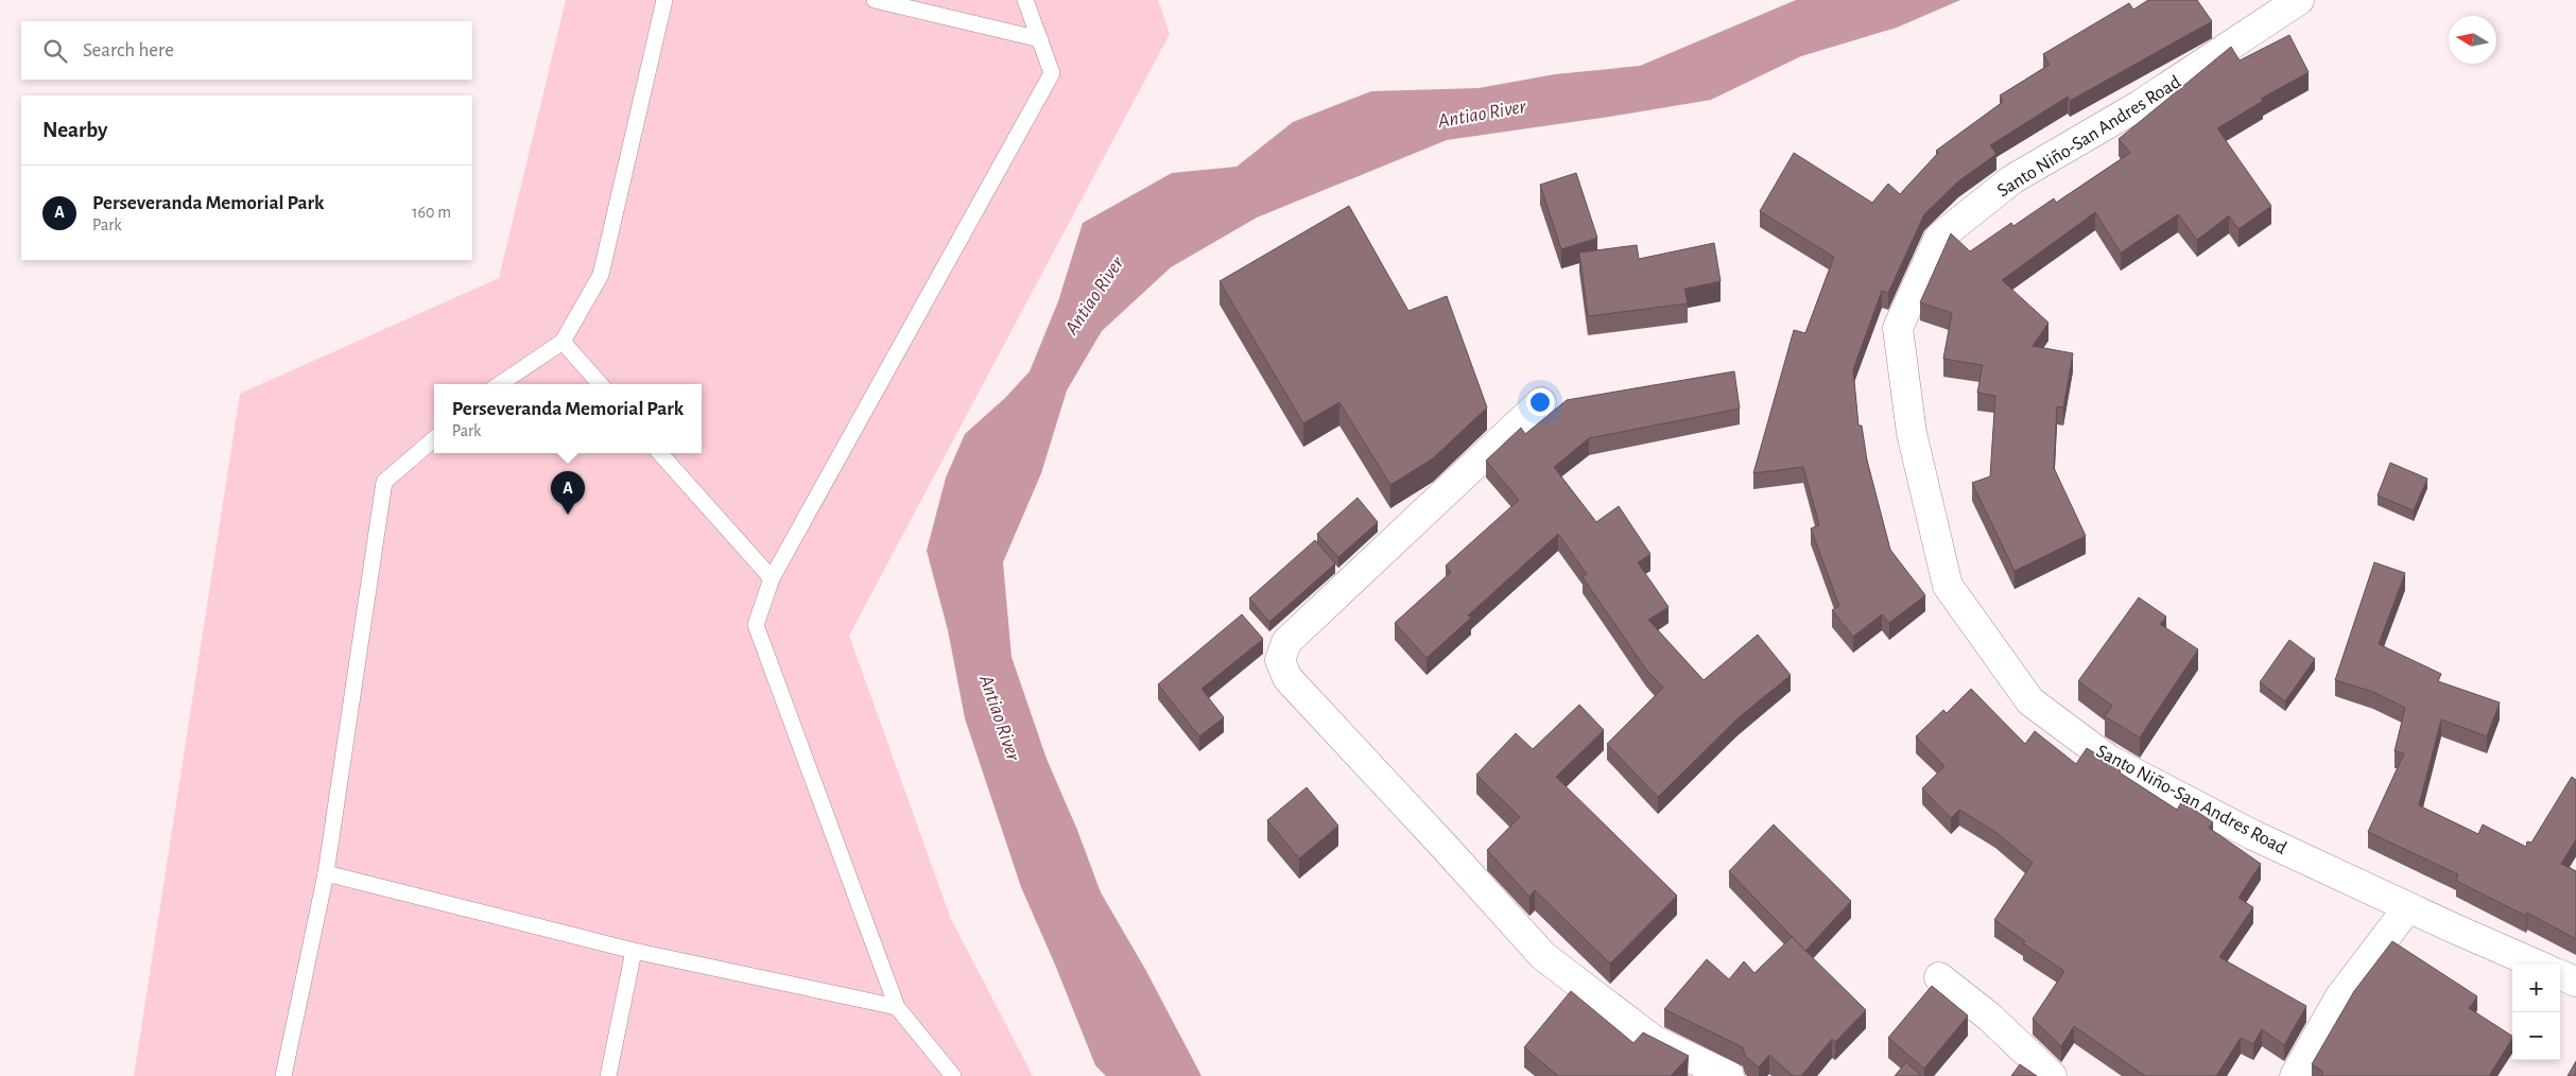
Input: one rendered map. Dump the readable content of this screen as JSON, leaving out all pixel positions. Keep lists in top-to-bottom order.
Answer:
{
  "streets": {
    "street": ["Santo Niño-San Andres Road"]
  },
  "water": ["Antiao River"],
  "north": "left",
  "page": {
    "search": "Search here",
    "heading": "Nearby",
    "list": [
      {
        "mark": "A",
        "name": "Perseveranda Memorial Park",
        "note": "Park",
        "value": "160 m"
      }
    ],
    "popup": ["Perseveranda Memorial Park", "Park"],
    "pins": "A",
    "map_buttons": ["+", "−"]
  }
}
